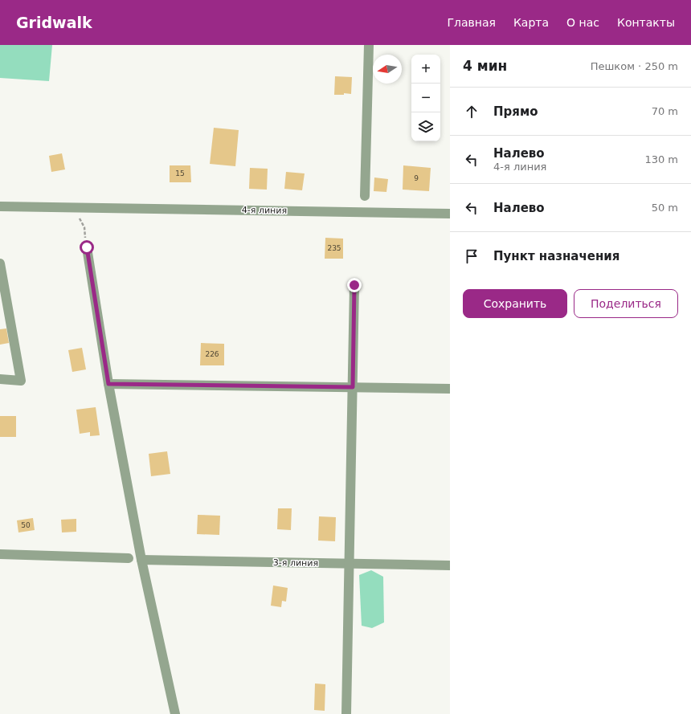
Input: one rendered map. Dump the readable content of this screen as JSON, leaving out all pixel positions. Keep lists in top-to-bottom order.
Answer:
{
  "streets": {
    "street": ["4-я линия", "3-я линия"]
  },
  "house_numbers": [
    "15",
    "9",
    "235",
    "226",
    "50"
  ],
  "north": "left",
  "page": {
    "header": "Gridwalk",
    "nav": [
      "Главная",
      "Карта",
      "О нас",
      "Контакты"
    ],
    "heading": ["4 мин", "Пешком · 250 m"],
    "map_buttons": ["+", "−"],
    "list": [
      ["Прямо", "70 m"],
      ["Налево", "4-я линия", "130 m"],
      ["Налево", "50 m"],
      "Пункт назначения"
    ],
    "buttons": ["Сохранить", "Поделиться"]
  }
}
